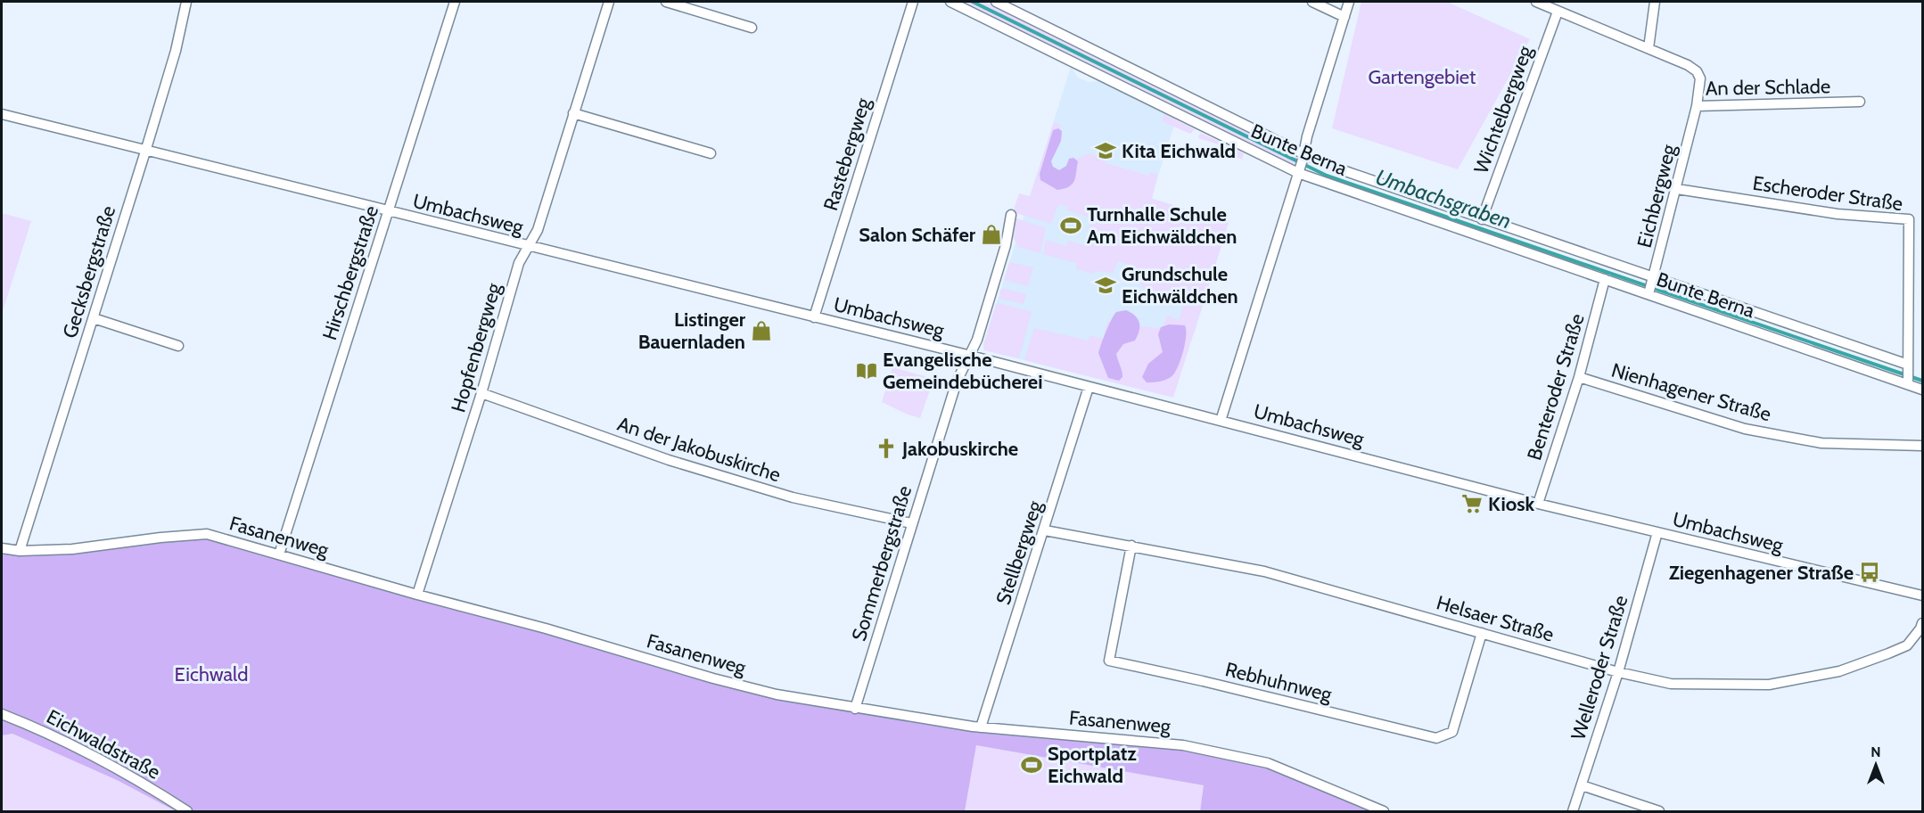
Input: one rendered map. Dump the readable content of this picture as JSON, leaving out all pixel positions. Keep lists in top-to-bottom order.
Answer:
{
  "streets": {
    "street": [
      "An der Schlade",
      "Wichtelbergweg",
      "Bunte Berna",
      "Rastebergweg",
      "Escheroder Straße",
      "Eichbergweg",
      "Umbachsweg",
      "Gecksbergstraße",
      "Hirschbergstraße",
      "Hopfenbergweg",
      "Benteroder Straße",
      "Nienhagener Straße",
      "An der Jakobuskirche",
      "Fasanenweg",
      "Stellbergweg",
      "Sommerbergstraße",
      "Helsaer Straße",
      "Welleroder Straße",
      "Rebhuhnweg",
      "Eichwaldstraße"
    ]
  },
  "crossings": [
    ["An der Schlade", "Wichtelbergweg"],
    ["An der Schlade", "Eichbergweg"],
    ["Wichtelbergweg", "Bunte Berna"],
    ["Bunte Berna", "Escheroder Straße"],
    ["Bunte Berna", "Eichbergweg"],
    ["Bunte Berna", "Benteroder Straße"],
    ["Rastebergweg", "Umbachsweg"],
    ["Escheroder Straße", "Eichbergweg"],
    ["Umbachsweg", "Gecksbergstraße"],
    ["Umbachsweg", "Hirschbergstraße"],
    ["Umbachsweg", "Hopfenbergweg"],
    ["Umbachsweg", "Benteroder Straße"],
    ["Umbachsweg", "Stellbergweg"],
    ["Umbachsweg", "Sommerbergstraße"],
    ["Umbachsweg", "Welleroder Straße"],
    ["Gecksbergstraße", "Fasanenweg"],
    ["Hirschbergstraße", "Fasanenweg"],
    ["Hopfenbergweg", "An der Jakobuskirche"],
    ["Hopfenbergweg", "Fasanenweg"],
    ["Benteroder Straße", "Nienhagener Straße"],
    ["An der Jakobuskirche", "Sommerbergstraße"],
    ["Fasanenweg", "Stellbergweg"],
    ["Fasanenweg", "Sommerbergstraße"],
    ["Stellbergweg", "Helsaer Straße"],
    ["Helsaer Straße", "Welleroder Straße"],
    ["Helsaer Straße", "Rebhuhnweg"]
  ],
  "water": ["Umbachsgraben"],
  "parks": ["Gartengebiet", "Eichwald"],
  "places": {
    "school or university": ["Kita Eichwald", "Grundschule Eichwäldchen"],
    "sports": ["Turnhalle Schule Am Eichwäldchen", "Sportplatz Eichwald"],
    "shop": ["Salon Schäfer", "Listinger Bauernladen"],
    "library": ["Evangelische Gemeindebücherei"],
    "church": ["Jakobuskirche"],
    "supermarket": ["Kiosk"],
    "bus stop": ["Ziegenhagener Straße"]
  },
  "north": "top"
}
